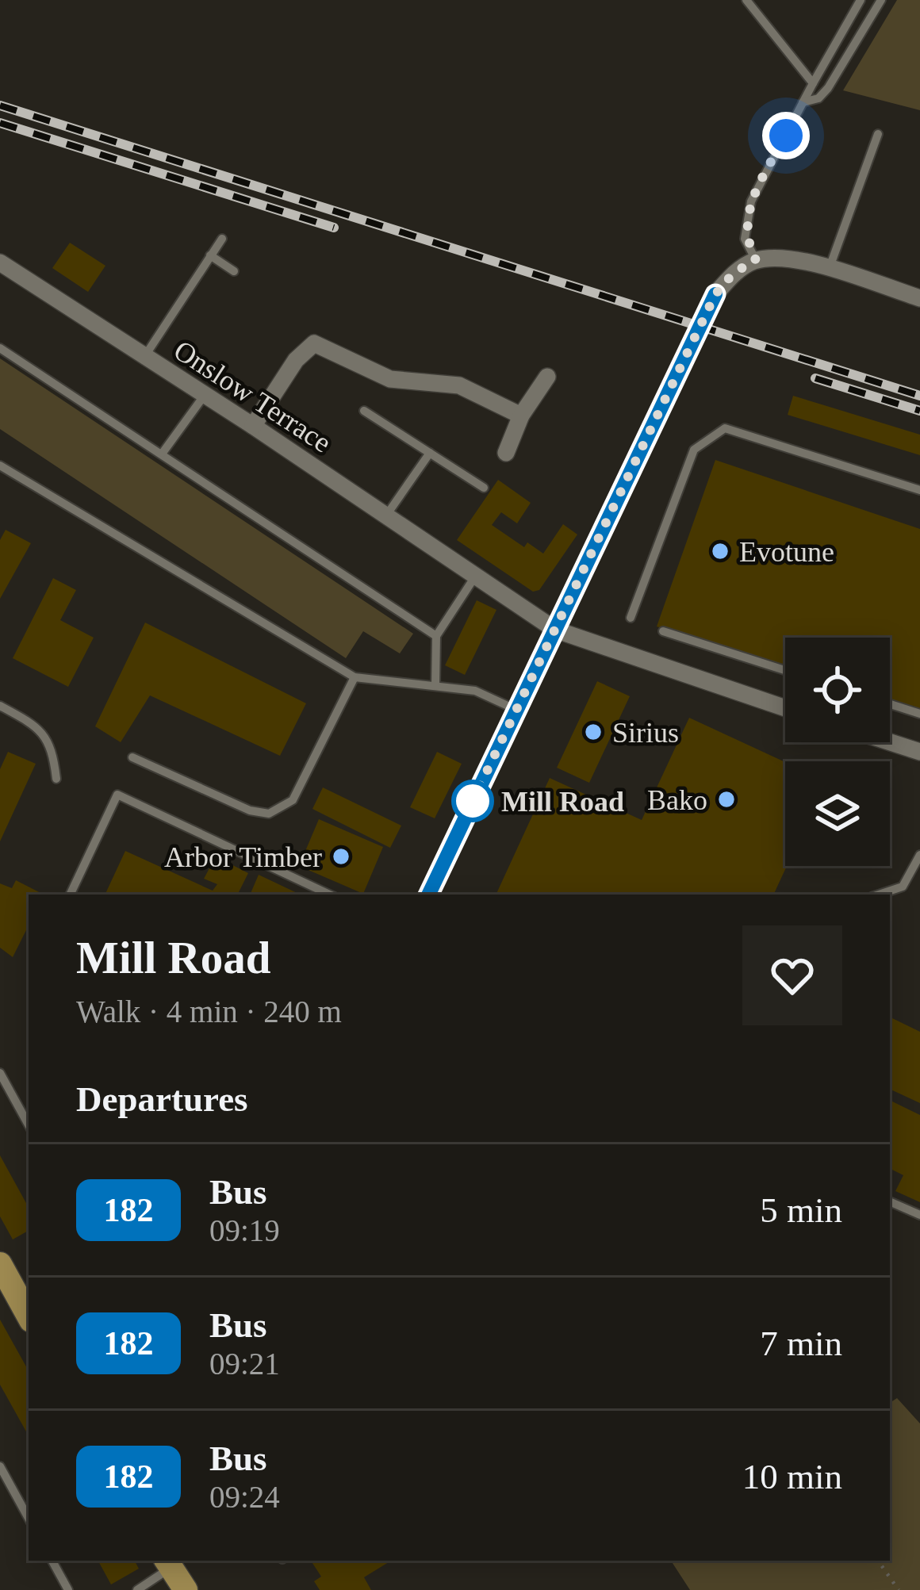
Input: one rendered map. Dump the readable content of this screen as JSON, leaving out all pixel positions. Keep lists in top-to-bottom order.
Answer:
{
  "streets": {
    "street": ["Onslow Terrace"]
  },
  "places": [
    "Evotune",
    "Sirius",
    "Bako",
    "Mill Road",
    "Arbor Timber"
  ],
  "lines": ["bus line 182"],
  "page": {
    "heading": [
      ["Mill Road", "Walk · 4 min · 240 m"],
      "Departures"
    ],
    "list": [
      {
        "mark": "182",
        "name": "Bus",
        "note": "09:19",
        "value": "5 min"
      },
      {
        "mark": "182",
        "name": "Bus",
        "note": "09:21",
        "value": "7 min"
      },
      {
        "mark": "182",
        "name": "Bus",
        "note": "09:24",
        "value": "10 min"
      }
    ]
  }
}
